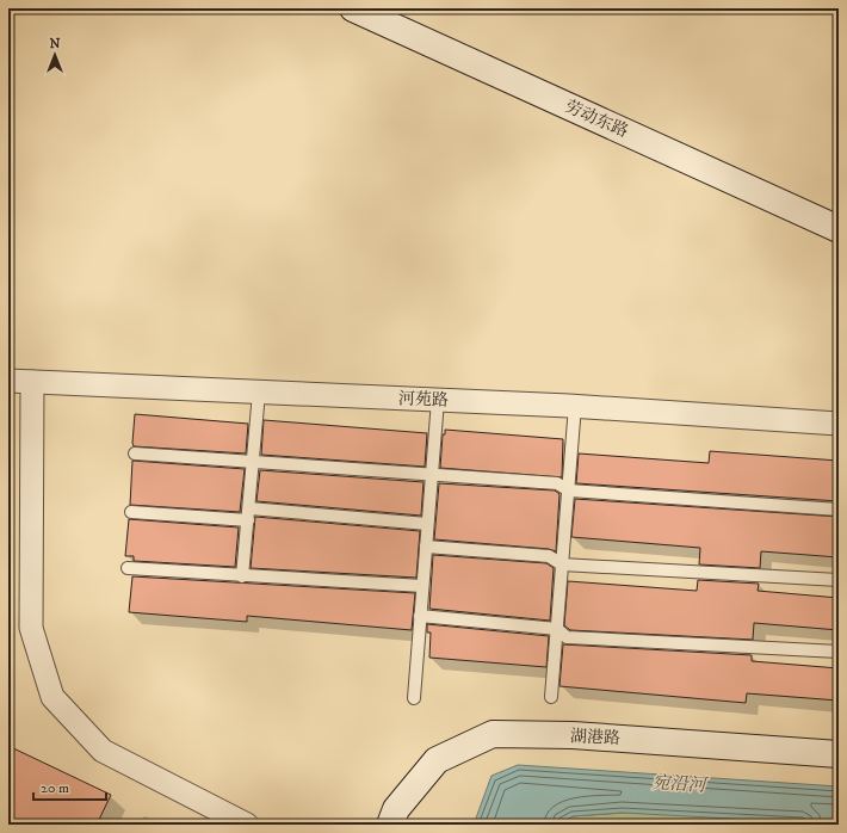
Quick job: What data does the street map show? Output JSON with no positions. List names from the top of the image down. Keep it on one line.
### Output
{"streets":{"street":["劳动东路","河苑路","湖港路"]},"water":["宛沿河"],"scale_bar":"20 m","north":"top"}
